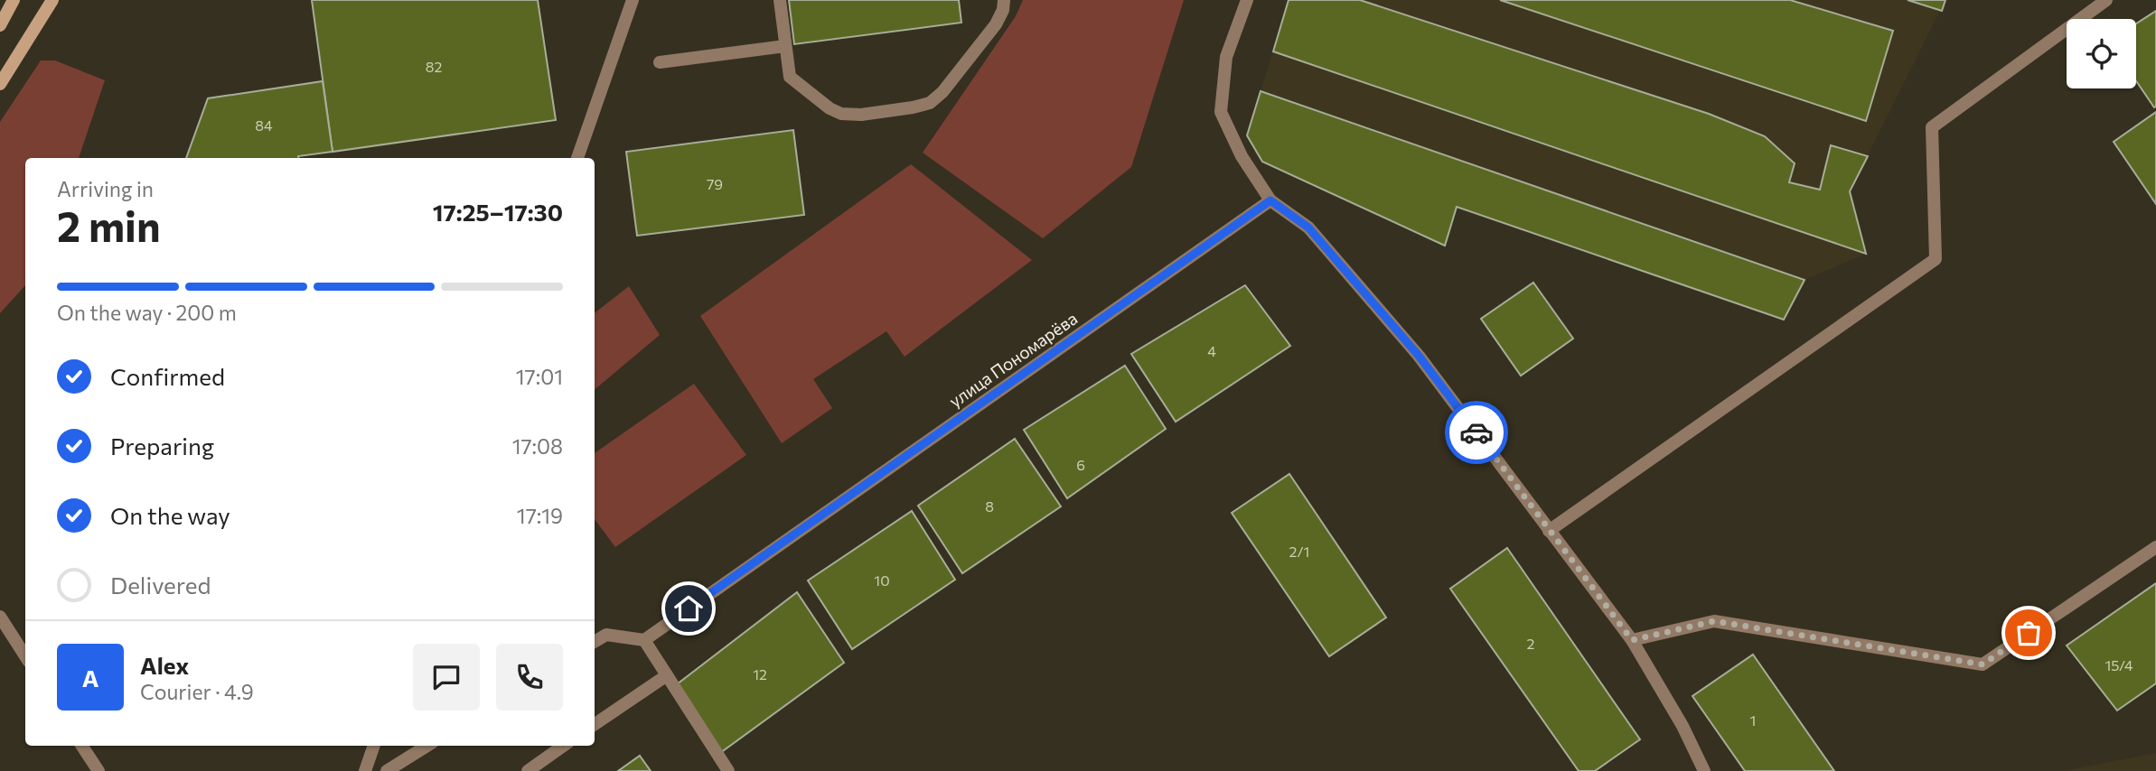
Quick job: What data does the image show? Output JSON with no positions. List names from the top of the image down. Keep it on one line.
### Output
{"streets":{"street":["улица Пономарёва"]},"house_numbers":["82","84","79","4","6","8","2/1","10","2","15/4","12","1"],"page":{"heading":["2 min","Arriving in","17:25–17:30"],"panel":["Alex","Courier · 4.9"],"bar":"On the way · 200 m","list":[["Confirmed","17:01"],["Preparing","17:08"],["On the way","17:19"],"Delivered"],"round":"A"}}
